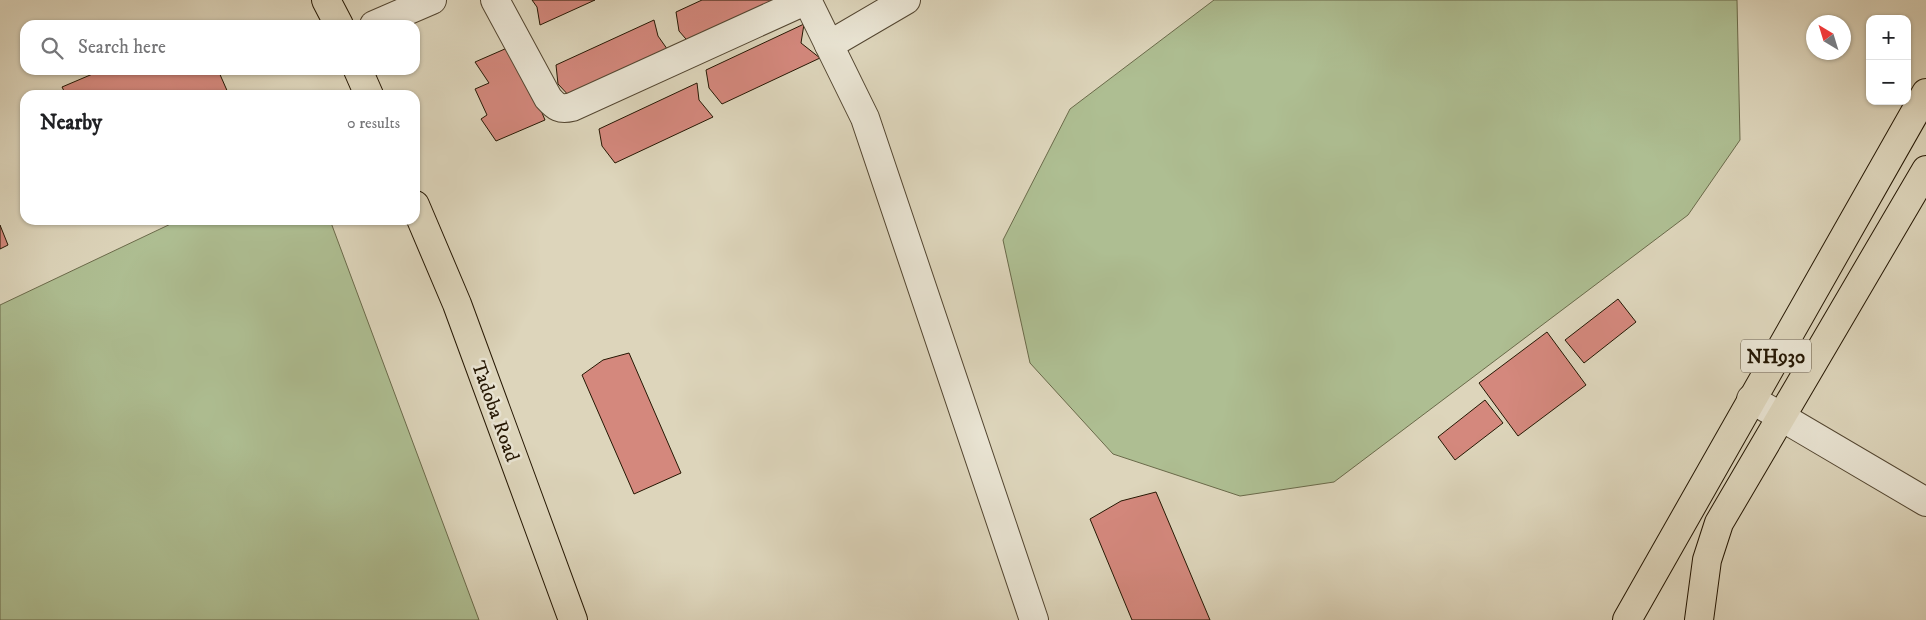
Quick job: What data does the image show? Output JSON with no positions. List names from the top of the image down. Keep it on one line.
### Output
{"streets":{"main road":["NH930","Tadoba Road"]},"north":"top left","page":{"map_buttons":["+","−"],"search":"Search here","heading":["Nearby","0 results"]}}
